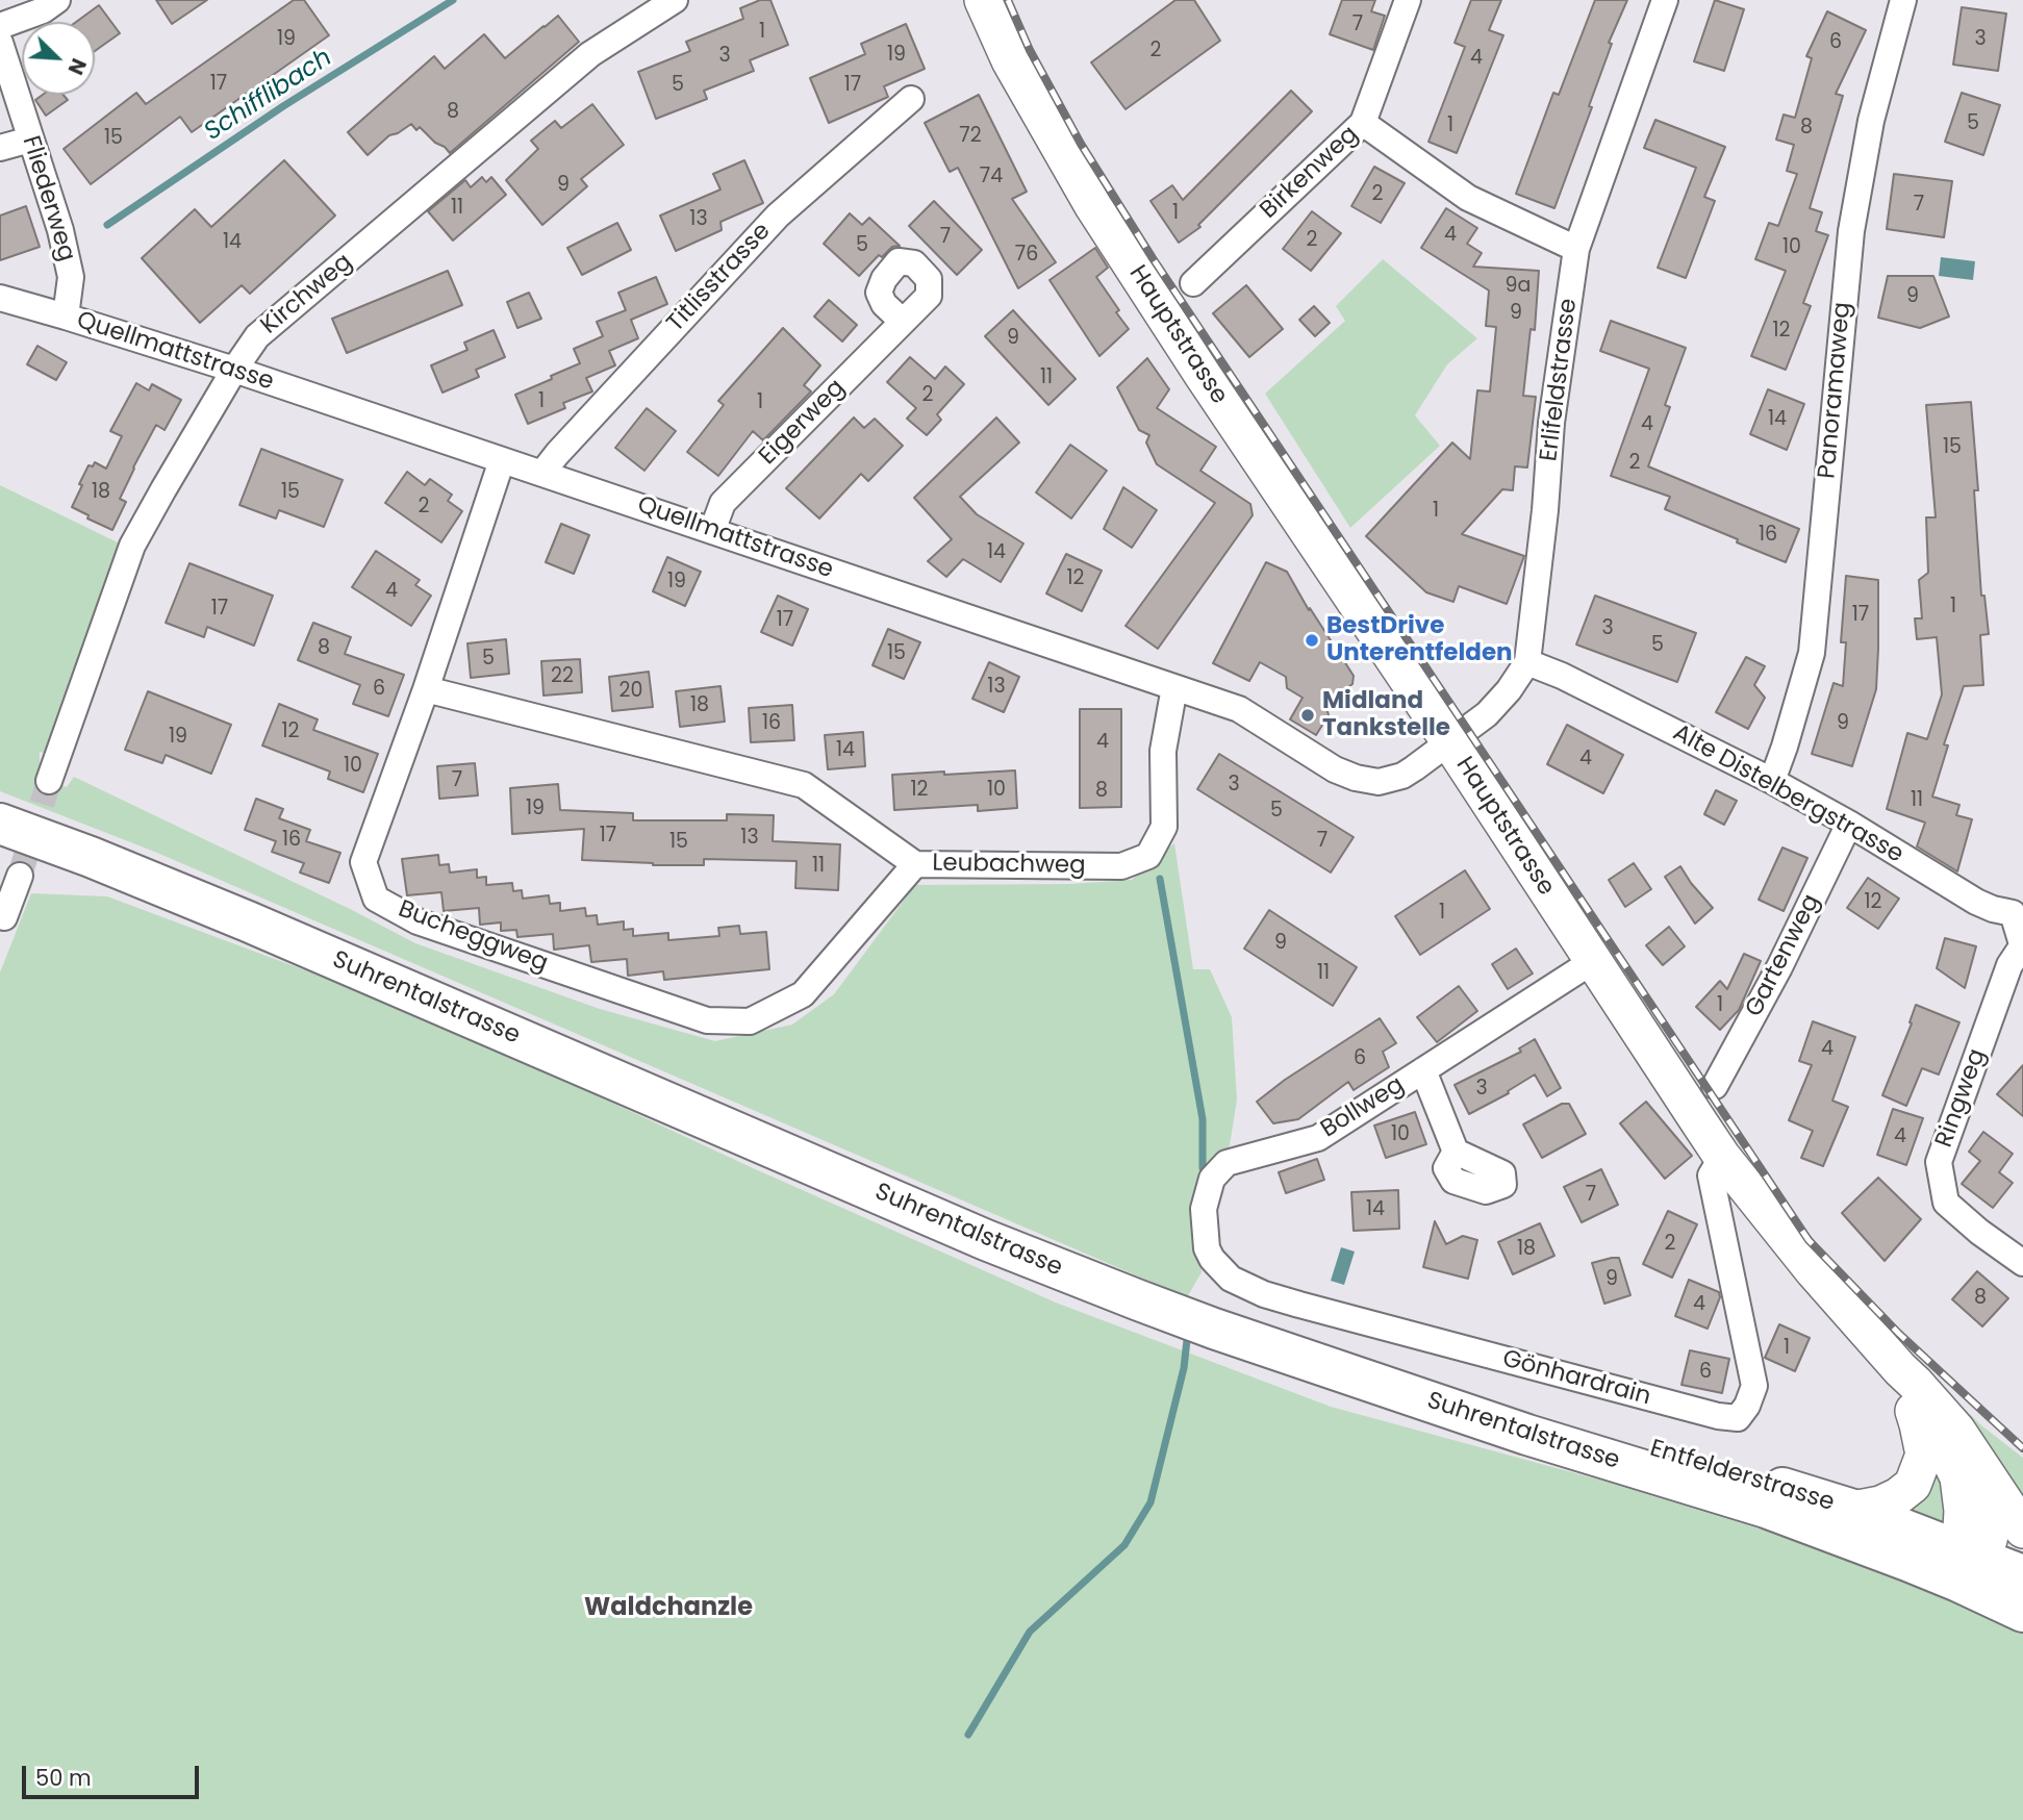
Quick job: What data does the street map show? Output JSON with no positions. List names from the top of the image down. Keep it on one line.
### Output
{"streets":{"main road":["Hauptstrasse","Suhrentalstrasse","Entfelderstrasse"],"street":["Birkenweg","Fliederweg","Titlisstrasse","Kirchweg","Quellmattstrasse","Erlifeldstrasse","Panoramaweg","Eigerweg","Alte Distelbergstrasse","Leubachweg","Bucheggweg","Gartenweg","Ringweg","Bollweg","Gönhardrain"]},"crossings":[["Fliederweg","Quellmattstrasse"],["Titlisstrasse","Quellmattstrasse"],["Kirchweg","Quellmattstrasse"],["Hauptstrasse","Quellmattstrasse"],["Hauptstrasse","Erlifeldstrasse"],["Hauptstrasse","Bollweg"],["Hauptstrasse","Gönhardrain"],["Quellmattstrasse","Erlifeldstrasse"],["Quellmattstrasse","Eigerweg"],["Quellmattstrasse","Leubachweg"],["Quellmattstrasse","Bucheggweg"],["Erlifeldstrasse","Alte Distelbergstrasse"],["Panoramaweg","Alte Distelbergstrasse"],["Alte Distelbergstrasse","Gartenweg"],["Alte Distelbergstrasse","Ringweg"],["Leubachweg","Bucheggweg"],["Suhrentalstrasse","Entfelderstrasse"],["Bollweg","Gönhardrain"]],"districts":["Waldchanzle"],"water":["Schifflibach"],"places":["BestDrive Unterentfelden","Midland Tankstelle"],"house_numbers":["7","1","19","3","6","2","19","3","4","17","5","17","8","5","1","8","72","15","74","9","2","7","11","1","13","4","7","2","14","5","10","76","9a","9","9","12","9","11","2","1","1","14","4","15","2","18","15","2","1","16","14","12","19","4","1","17","17","17","3","5","8","15","5","22","13","6","20","18","16","9","12","19","4","14","4","10","7","3","12","10","8","11","19","5","17","13","16","7","15","11","12","1","9","11","1","4","6","3","10","4","7","14","2","18","9","8","4","1","6"],"scale_bar":"50 m","north":"bottom right"}
